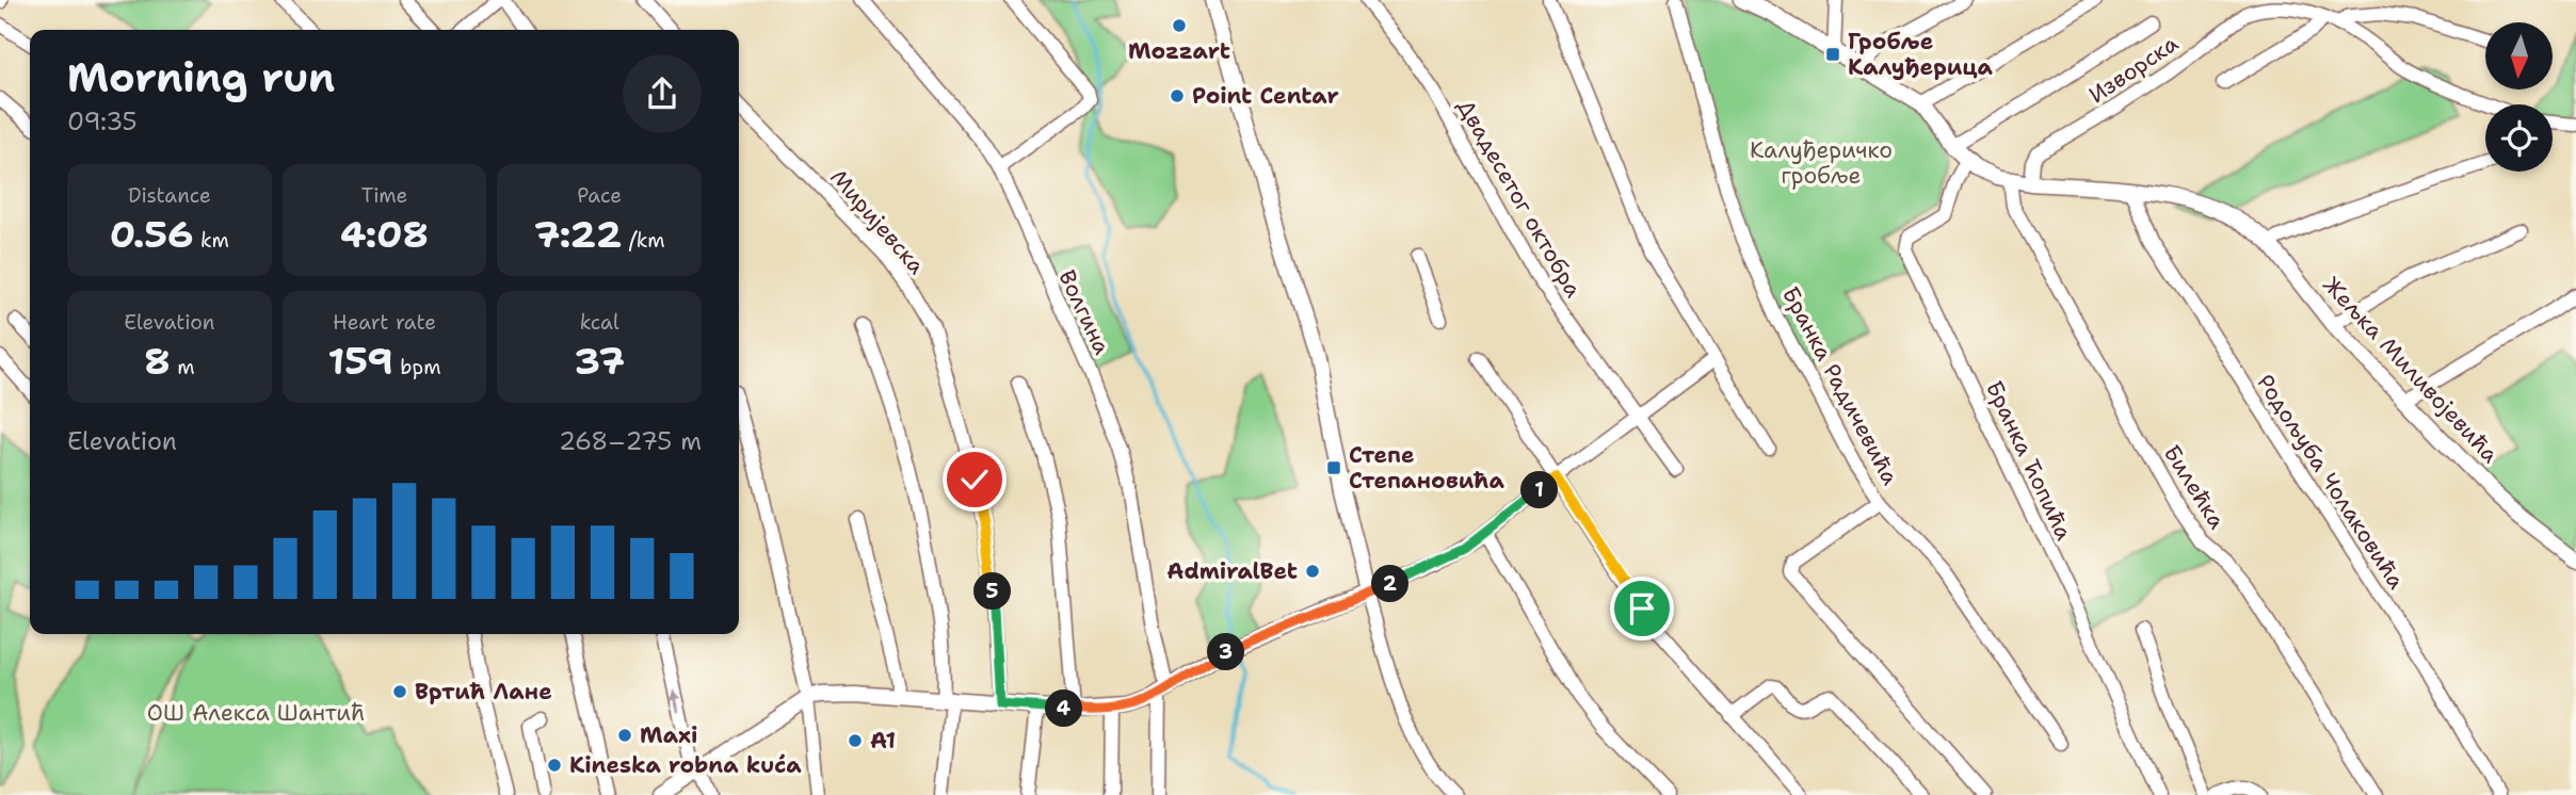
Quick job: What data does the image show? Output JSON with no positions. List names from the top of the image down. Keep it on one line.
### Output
{"streets":{"street":["Изворска","Двадесетог октобра","Миријевска","Волгина","Жељка Миливојевића","Бранка Радичевића","Бранка Ћопића","Родољуба Чолаковића","Билећка"]},"crossings":[["Изворска","Жељка Миливојевића"],["Жељка Миливојевића","Бранка Ћопића"],["Жељка Миливојевића","Родољуба Чолаковића"],["Жељка Миливојевића","Билећка"]],"parks":["Калуђеричко гробље","ОШ Алекса Шантић"],"places":{"other":["Mozzart","Point Centar","AdmiralBet","Вртић Лане","Maxi","A1","Kineska robna kuća"],"transit":["Гробље Калуђерица","Степе Степановића"]},"north":"bottom","page":{"heading":["Morning run","09:35"],"stats":[["Distance","0.56 km"],["Time","4:08"],["Pace","7:22 /km"],["Elevation","8 m"],["Heart rate","159 bpm"],["kcal","37"]],"chart":["Elevation","268–275 m"],"pins":["1","2","5","3","4"]}}
